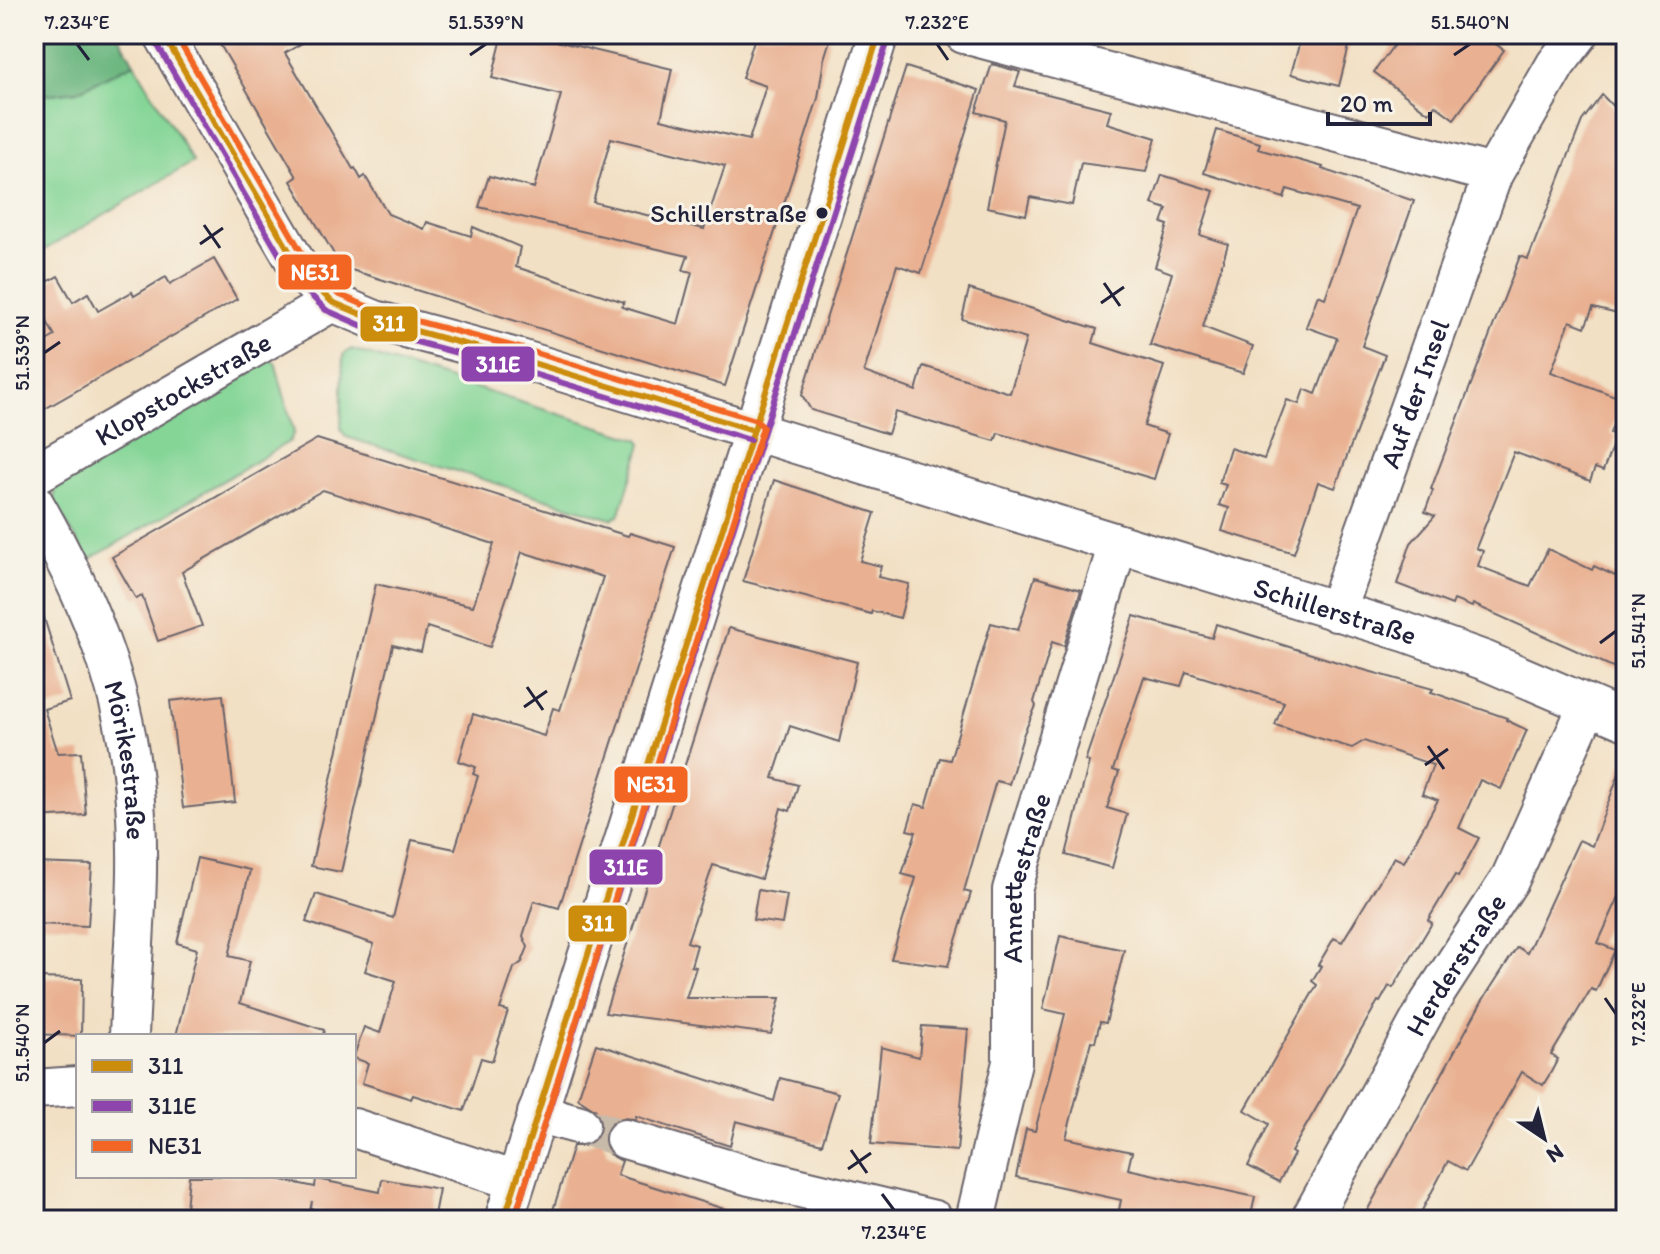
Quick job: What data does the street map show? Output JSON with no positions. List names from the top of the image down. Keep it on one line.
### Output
{"streets":{"street":["Klopstockstraße","Auf der Insel","Schillerstraße","Mörikestraße","Annettestraße","Herderstraße"]},"crossings":[["Klopstockstraße","Schillerstraße"],["Auf der Insel","Schillerstraße"],["Schillerstraße","Annettestraße"],["Schillerstraße","Herderstraße"]],"places":["Schillerstraße"],"lines":["transit line 311","transit line NE31","transit line 311E"],"legend":["311","311E","NE31"],"scale_bar":"20 m","north":"bottom right","coordinates":["7.234°E","51.539°N","7.232°E","51.540°N","51.541°N"]}
